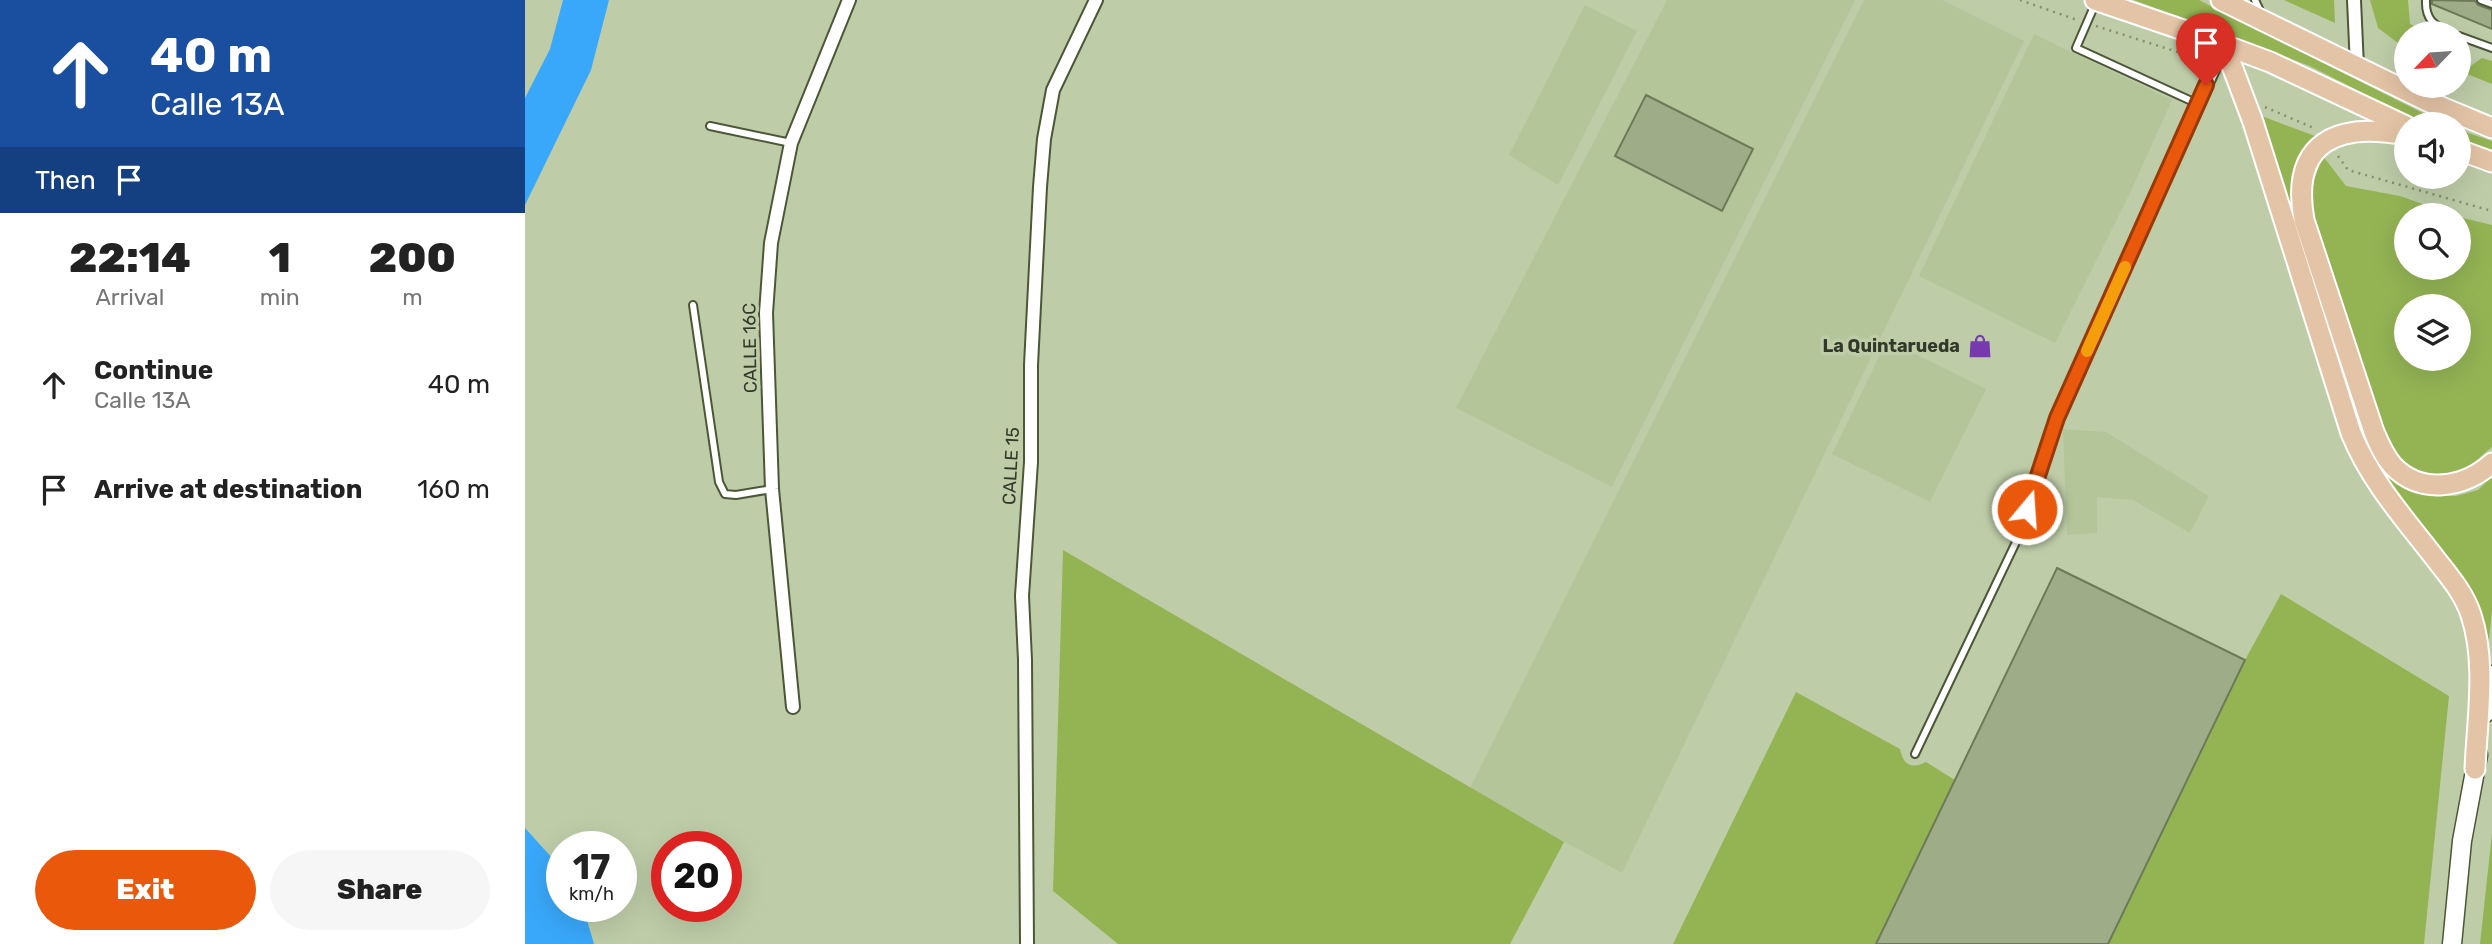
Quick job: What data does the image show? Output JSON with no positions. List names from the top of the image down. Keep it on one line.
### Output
{"streets":{"street":["CALLE 16C","CALLE 15"]},"places":{"shop":["La Quintarueda"]},"north":"bottom left","page":{"turn":["40 m","Calle 13A"],"then":"Then","eta":["22:14","Arrival","1","min","200","m"],"list":[{"name":"Continue","note":"Calle 13A","value":"40 m"},{"name":"Arrive at destination","value":"160 m"}],"speed":"17 km/h","limit":"20","buttons":["Exit","Share"]}}
